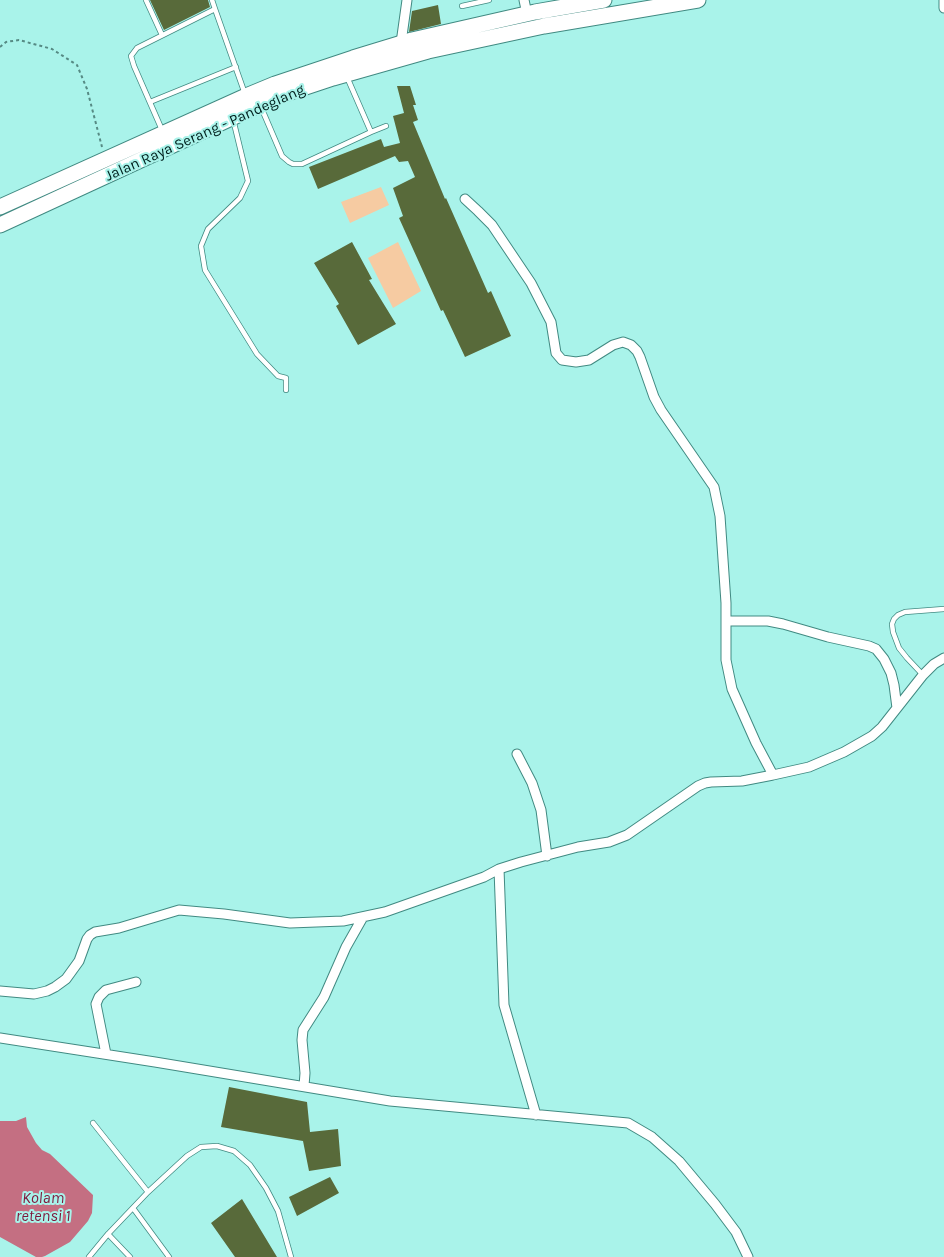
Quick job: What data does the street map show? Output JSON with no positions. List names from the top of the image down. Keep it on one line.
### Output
{"streets":{"highway":["Jalan Raya Serang - Pandeglang"]},"water":["Kolam retensi 1"]}
